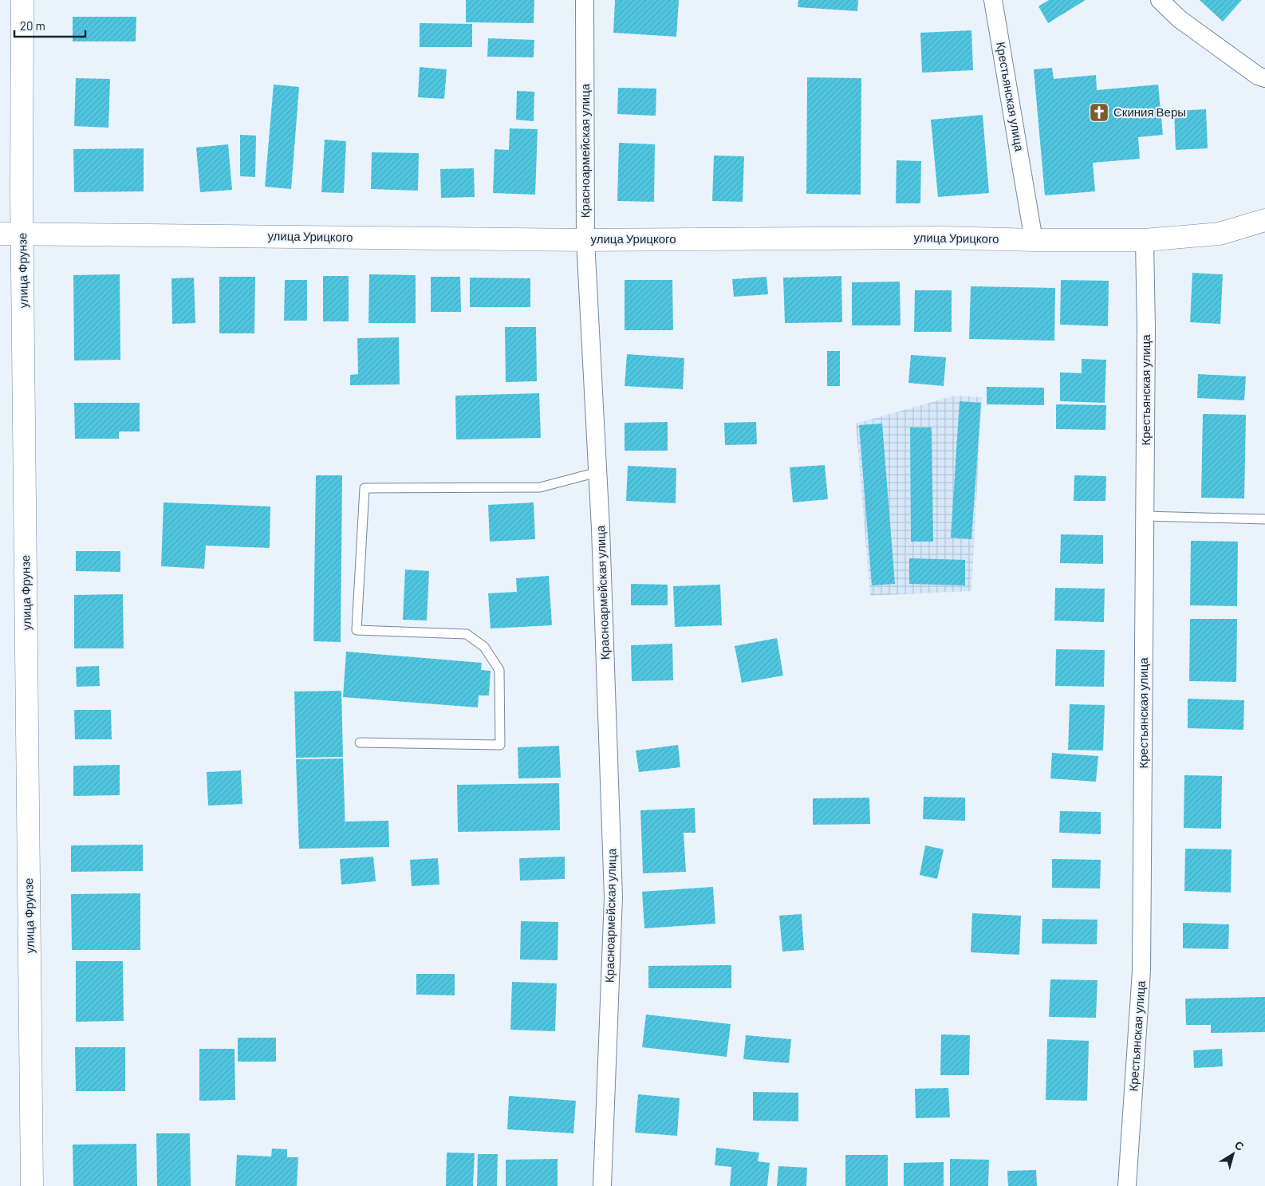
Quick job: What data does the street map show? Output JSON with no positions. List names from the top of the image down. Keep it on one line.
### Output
{"streets":{"main road":["улица Урицкого","улица Фрунзе"],"street":["Крестьянская улица","Красноармейская улица"]},"crossings":[["Крестьянская улица","улица Урицкого"],["Красноармейская улица","улица Урицкого"],["улица Урицкого","улица Фрунзе"]],"places":{"church":["Скиния Веры"]},"scale_bar":"20 m","north":"top right"}
